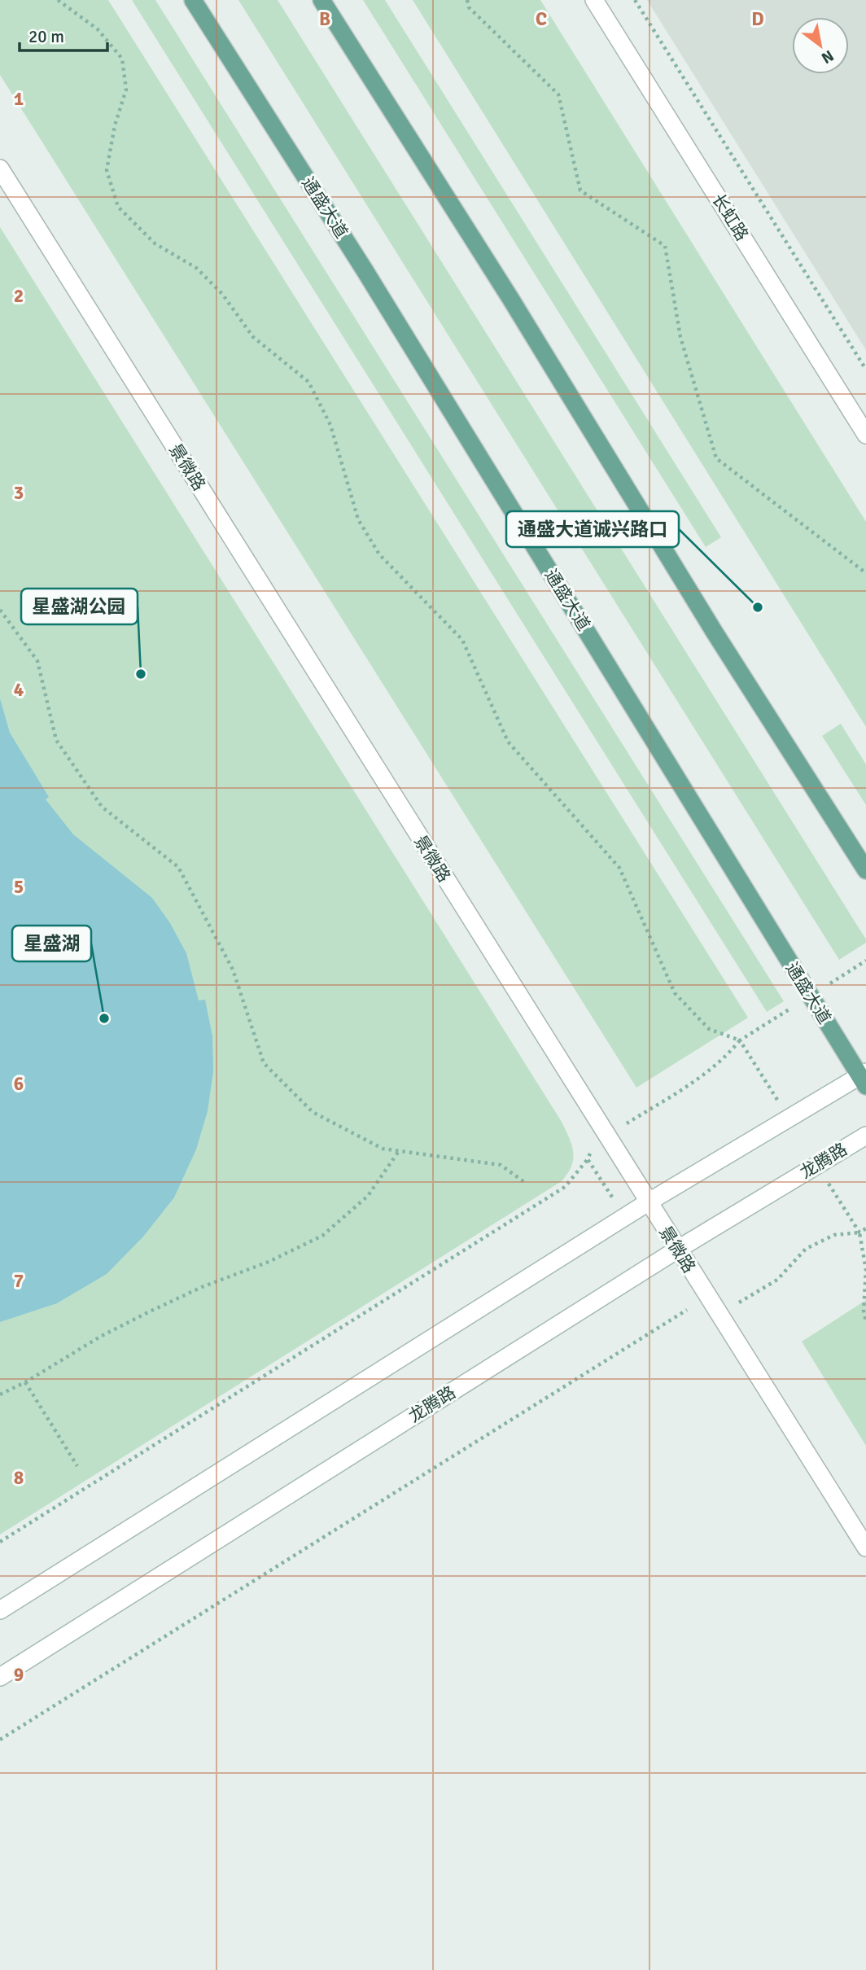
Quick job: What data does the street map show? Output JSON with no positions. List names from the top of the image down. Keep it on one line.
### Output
{"streets":{"main road":["通盛大道"],"street":["长虹路","景微路","龙腾路"]},"crossings":[["景微路","龙腾路"]],"places":["通盛大道诚兴路口","星盛湖公园","星盛湖"],"scale_bar":"20 m","north":"bottom right","grid":{"columns":["B","C","D"],"rows":["1","2","3","4","5","6","7","8","9"]}}
